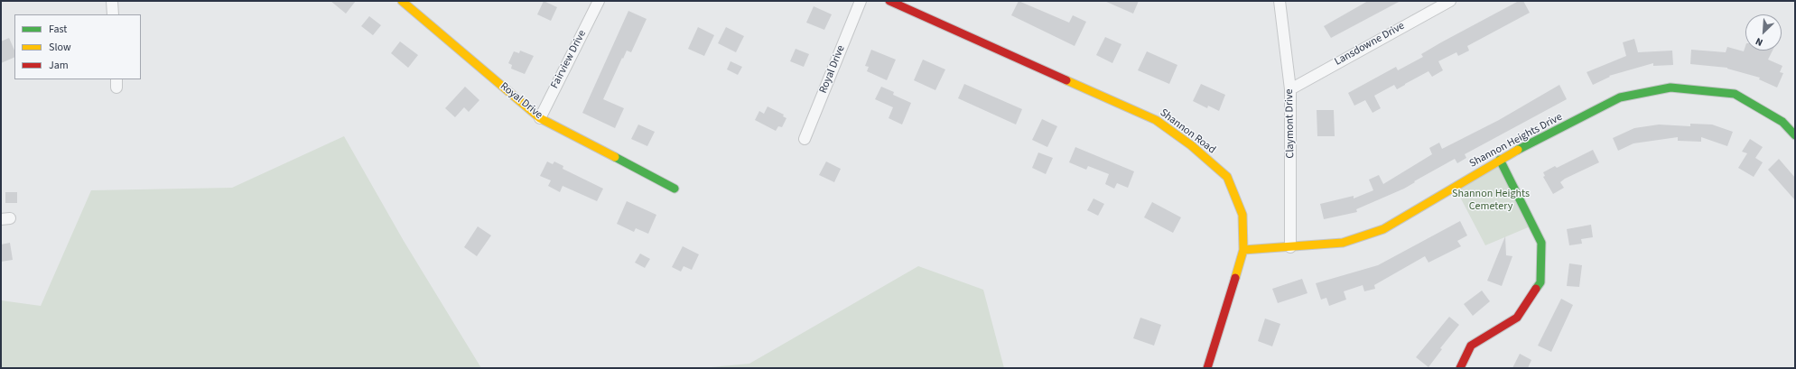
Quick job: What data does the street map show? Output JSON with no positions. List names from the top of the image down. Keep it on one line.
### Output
{"streets":{"street":["Lansdowne Drive","Fairview Drive","Royal Drive","Claymont Drive","Shannon Road","Shannon Heights Drive"]},"crossings":[["Lansdowne Drive","Claymont Drive"],["Fairview Drive","Royal Drive"],["Claymont Drive","Shannon Heights Drive"],["Shannon Road","Shannon Heights Drive"]],"parks":["Shannon Heights Cemetery"],"legend":["Fast","Slow","Jam"],"north":"bottom left"}
